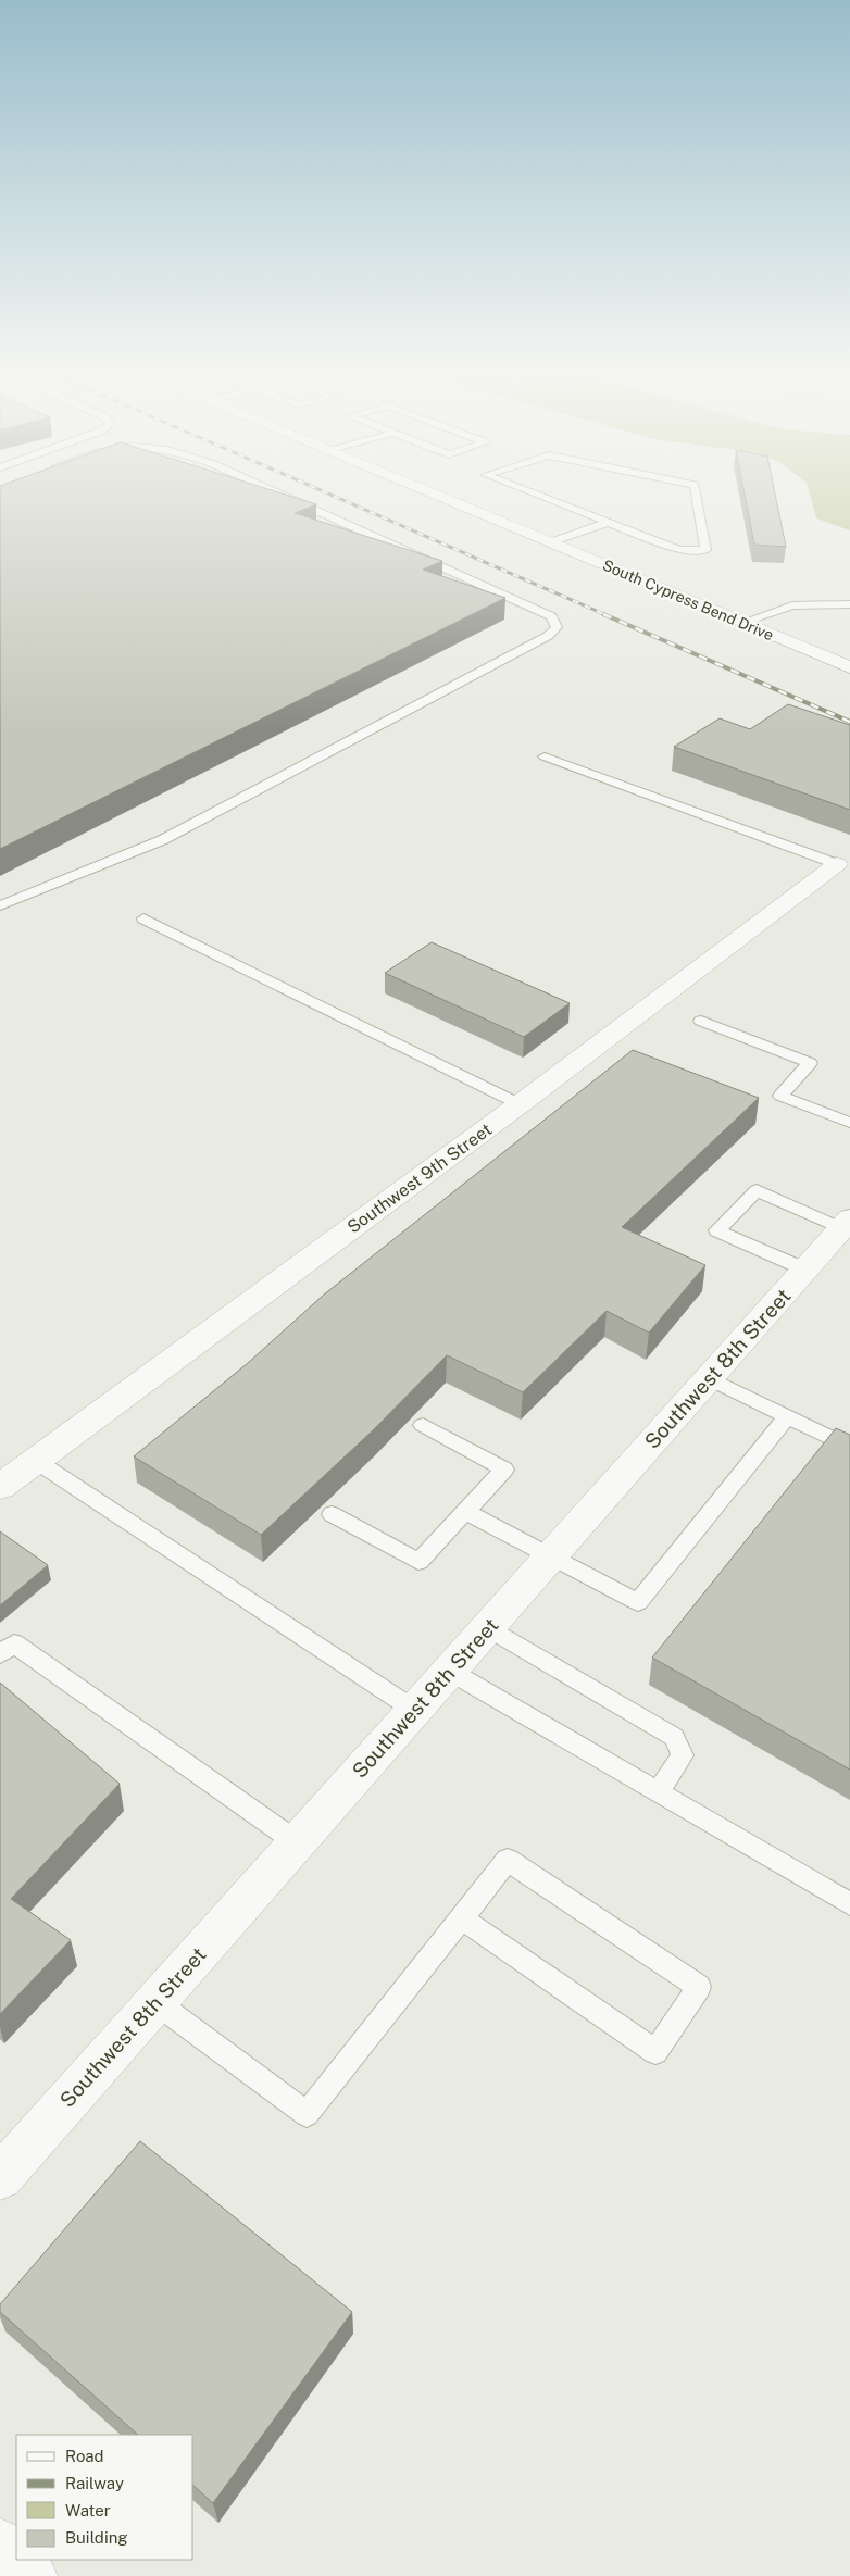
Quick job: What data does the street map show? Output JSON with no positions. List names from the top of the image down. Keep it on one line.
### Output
{"streets":{"street":["South Cypress Bend Drive","Southwest 9th Street","Southwest 8th Street"]},"legend":["Road","Railway","Water","Building"]}
